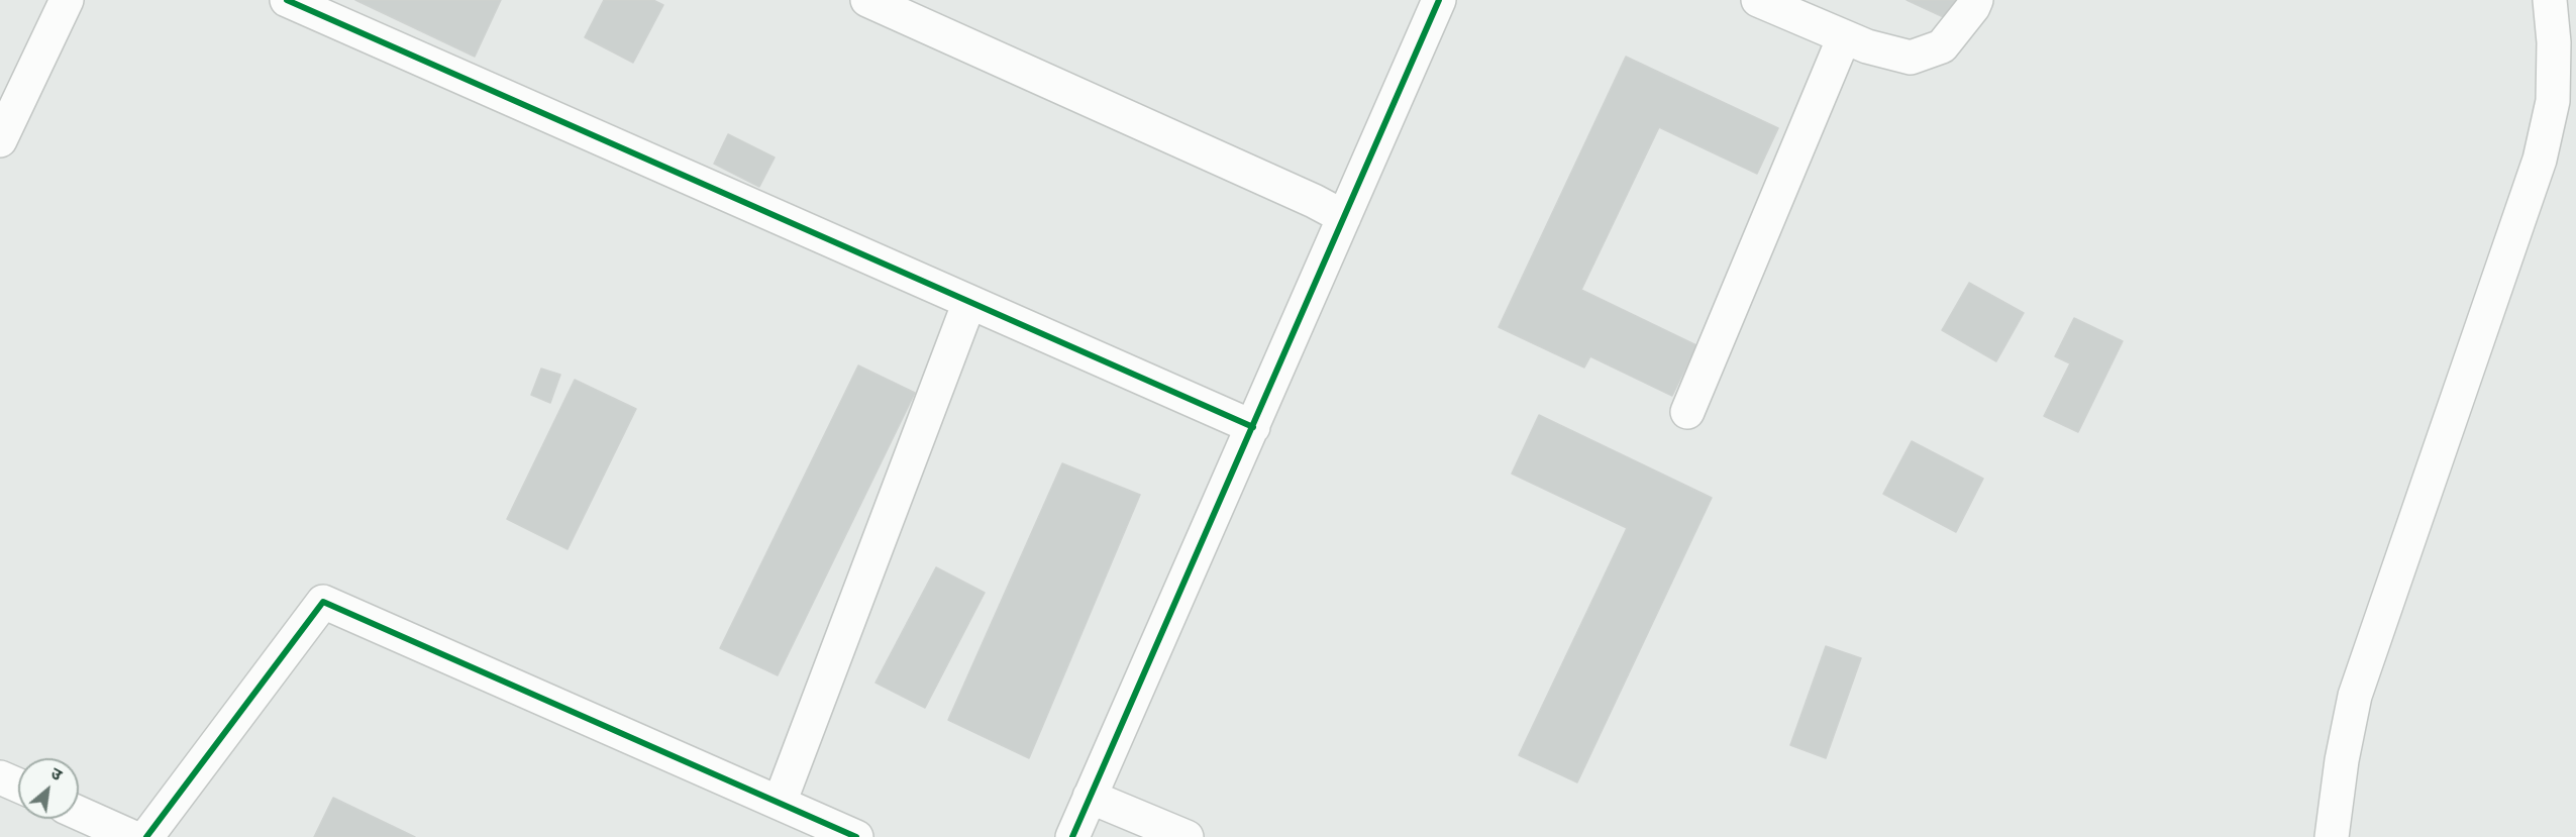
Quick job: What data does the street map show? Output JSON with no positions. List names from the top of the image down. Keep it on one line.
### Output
{"north":"top right"}
